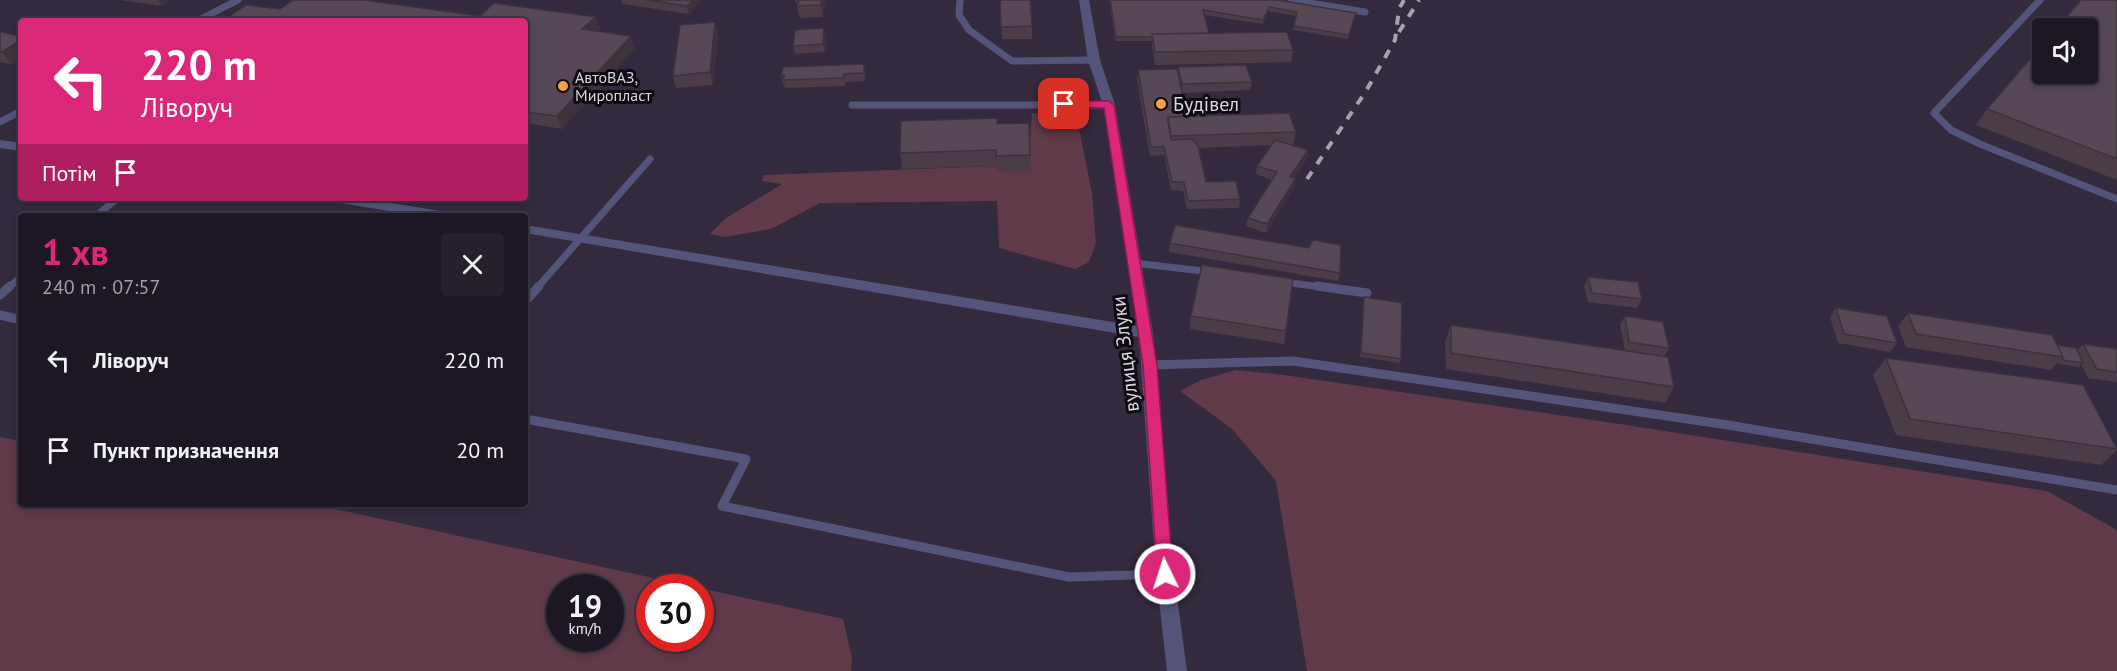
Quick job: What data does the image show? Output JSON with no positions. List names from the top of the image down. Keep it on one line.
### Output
{"streets":{"street":["вулиця Злуки"]},"places":["АвтоВАЗ, Миропласт","Будівел"],"page":{"turn":["220 m","Ліворуч"],"then":"Потім","heading":["1 хв","240 m · 07:57"],"list":[{"name":"Ліворуч","value":"220 m"},{"name":"Пункт призначення","value":"20 m"}],"speed":"19 km/h","limit":"30"}}
